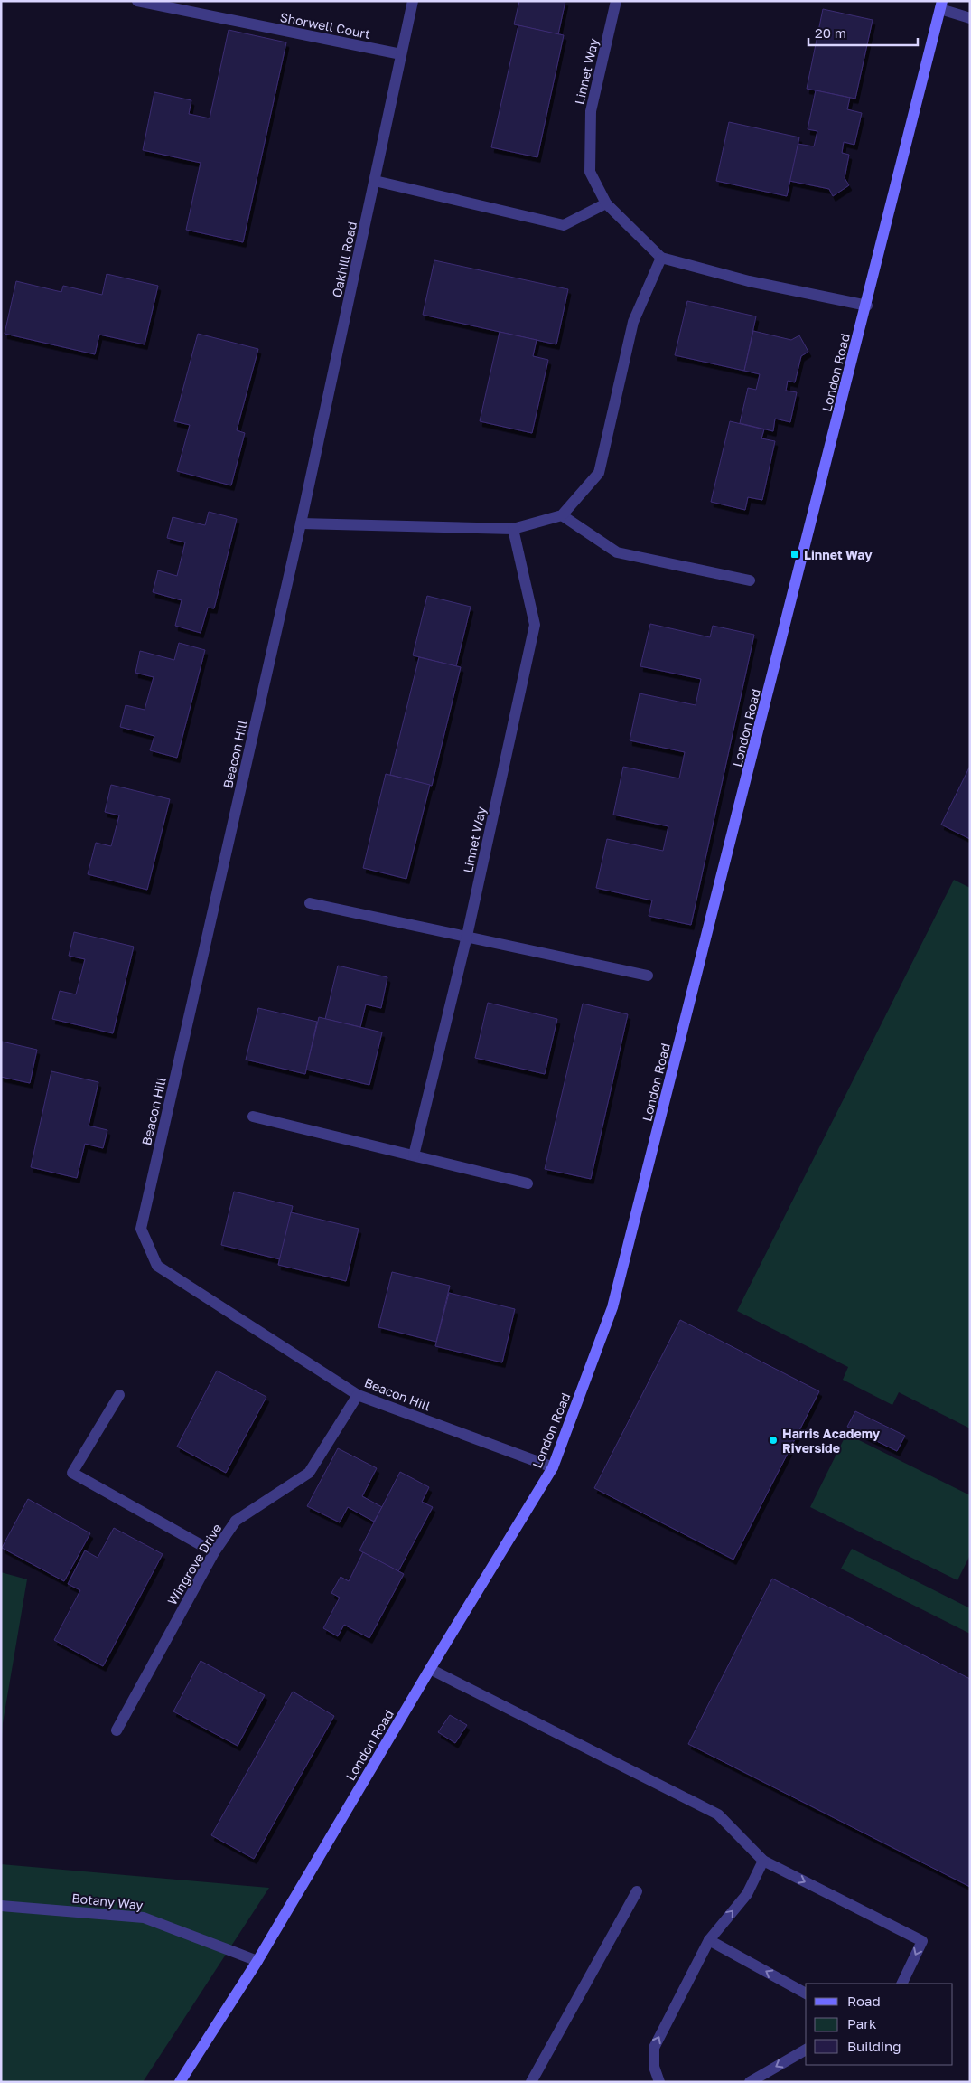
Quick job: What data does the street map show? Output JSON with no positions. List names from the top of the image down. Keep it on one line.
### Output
{"streets":{"street":["Shorwell Court","Linnet Way","Oakhill Road","London Road","Beacon Hill","Wingrove Drive","Botany Way"]},"crossings":[["Shorwell Court","Oakhill Road"],["Linnet Way","London Road"],["Oakhill Road","Beacon Hill"],["London Road","Beacon Hill"],["London Road","Botany Way"],["Beacon Hill","Wingrove Drive"]],"places":{"transit":["Linnet Way"],"other":["Harris Academy Riverside"]},"legend":["Road","Park","Building"],"scale_bar":"20 m"}
